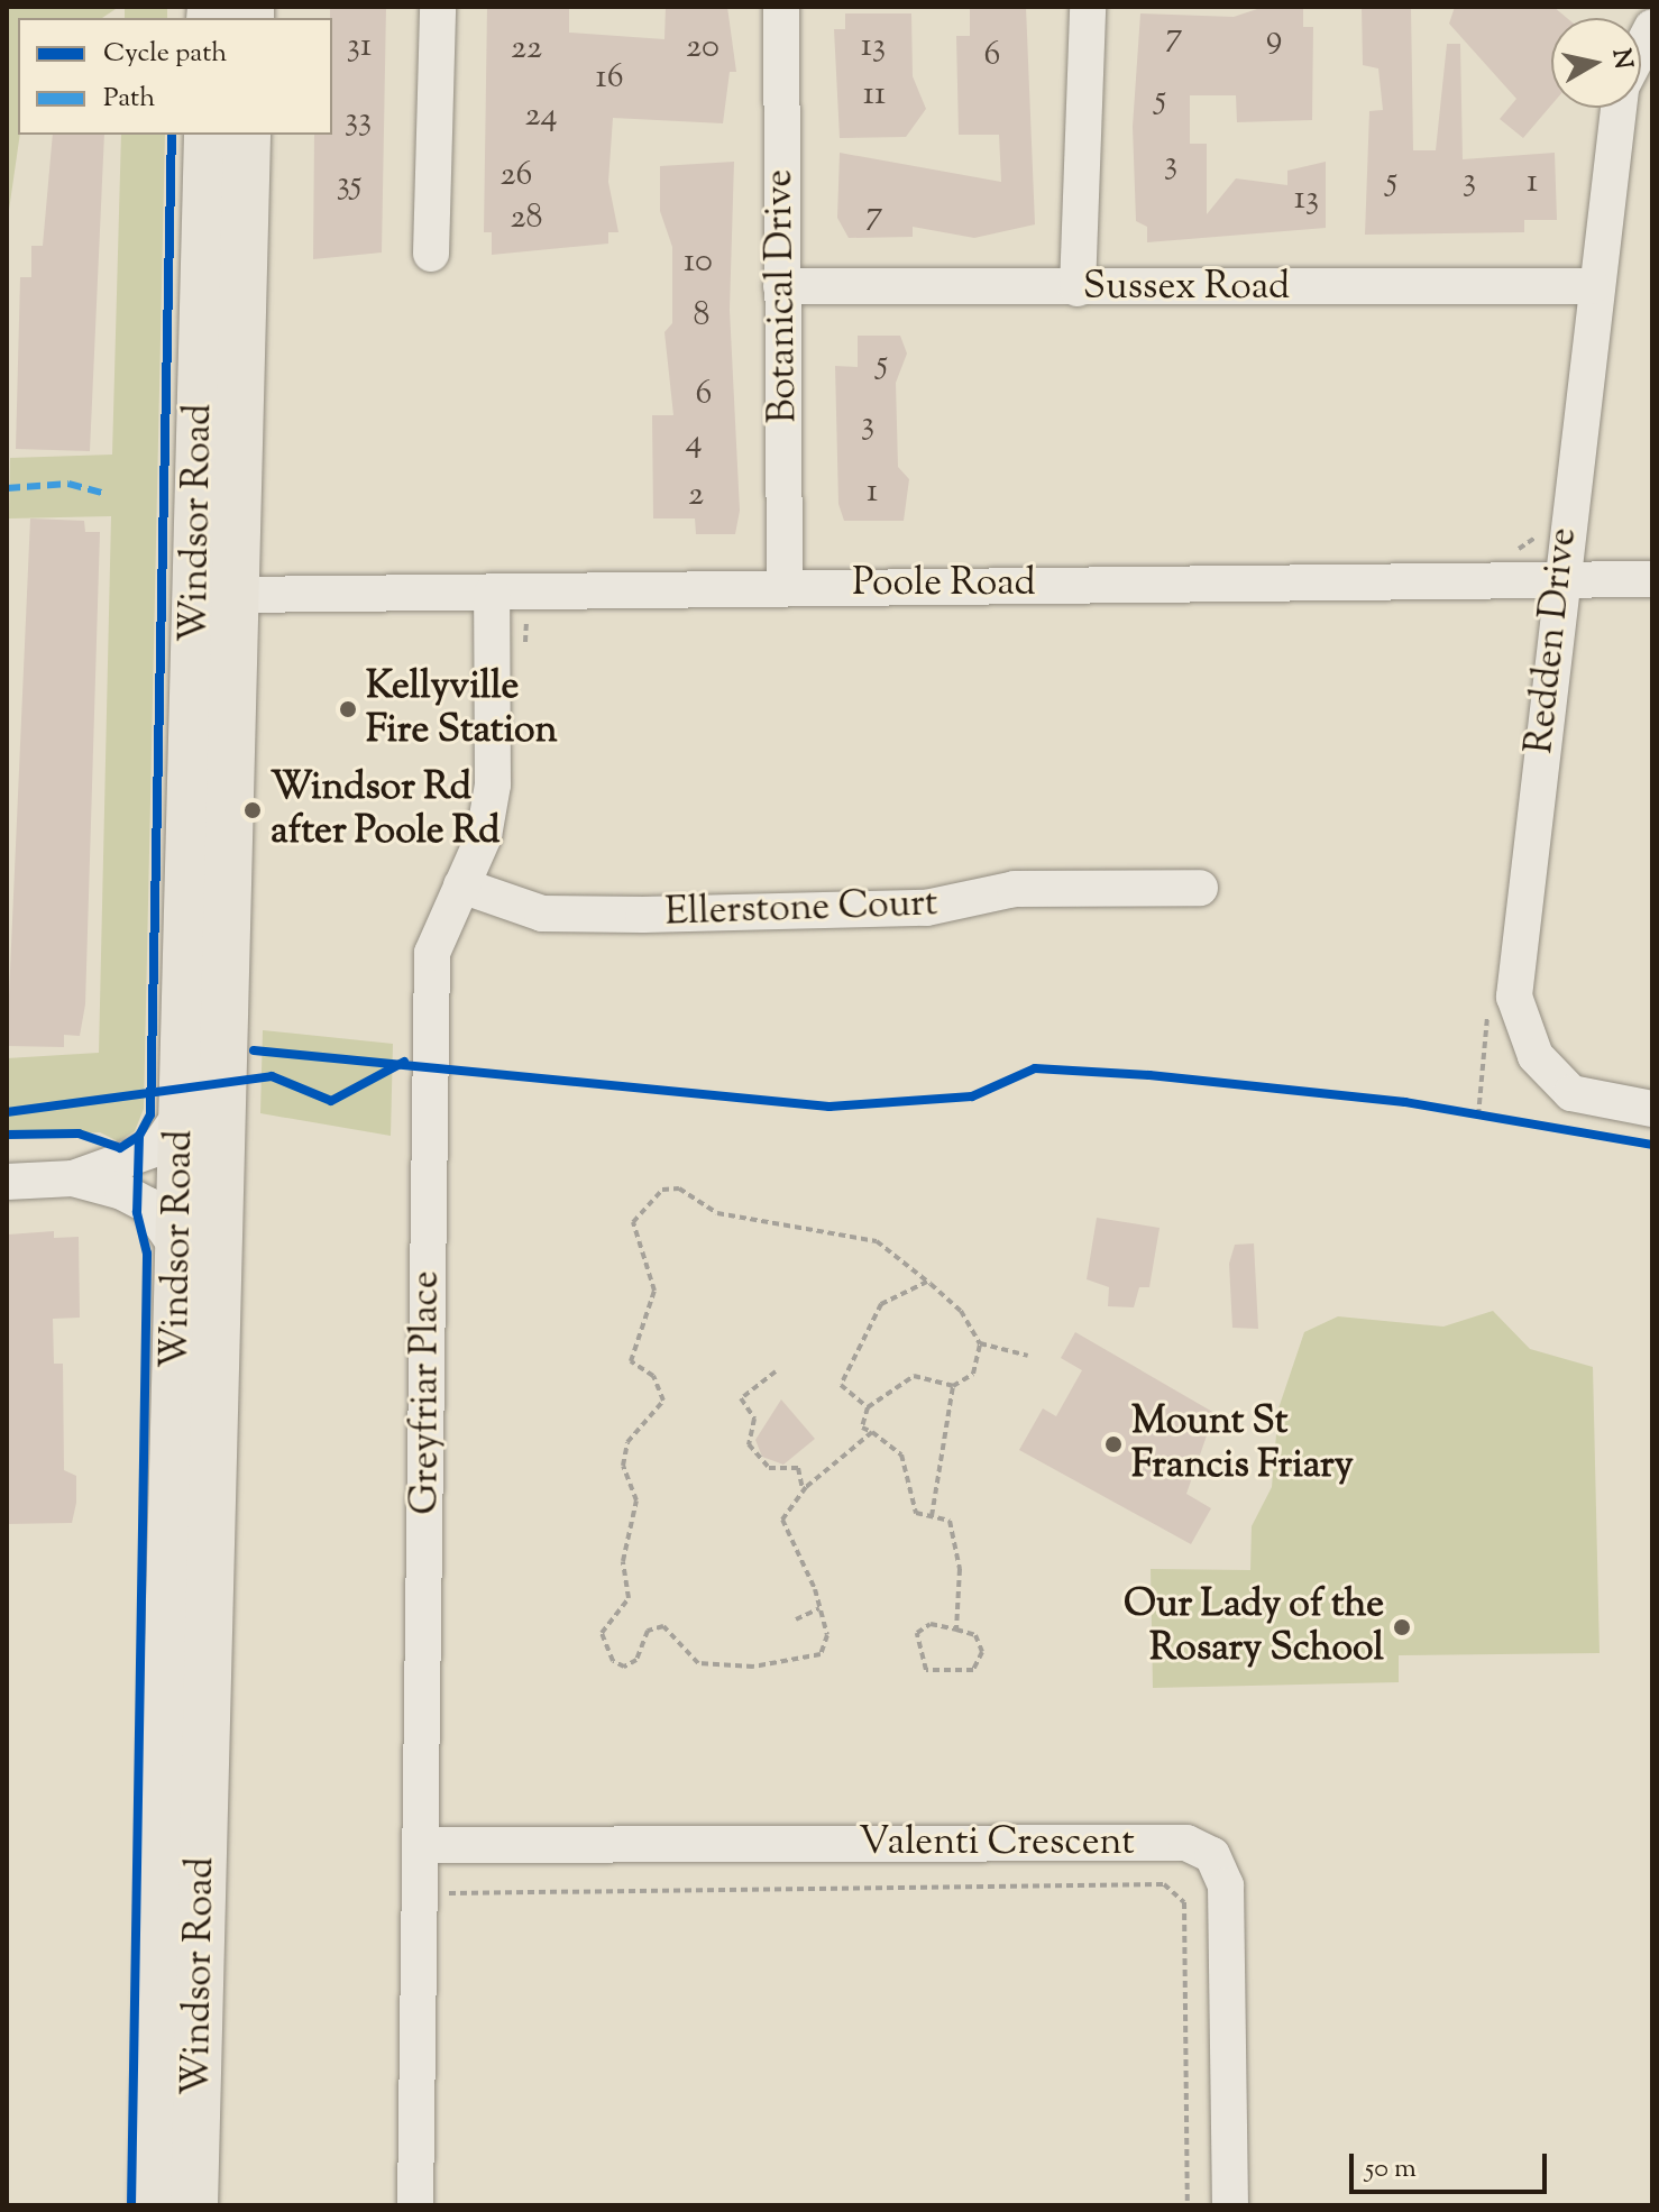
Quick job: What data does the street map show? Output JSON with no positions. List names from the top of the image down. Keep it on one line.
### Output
{"streets":{"main road":["Windsor Road"],"street":["Sussex Road","Botanical Drive","Poole Road","Redden Drive","Ellerstone Court","Greyfriar Place","Valenti Crescent"]},"crossings":[["Sussex Road","Botanical Drive"],["Sussex Road","Redden Drive"],["Botanical Drive","Poole Road"],["Windsor Road","Poole Road"],["Poole Road","Redden Drive"],["Poole Road","Greyfriar Place"],["Ellerstone Court","Greyfriar Place"],["Greyfriar Place","Valenti Crescent"]],"places":["Kellyville Fire Station","Windsor Rd after Poole Rd","Mount St Francis Friary","Our Lady of the Rosary School"],"house_numbers":["7","9","31","13","20","22","6","16","11","5","24","33","3","26","5","3","1","35","13","7","28","10","8","5","6","3","4","1","2"],"legend":["Cycle path","Path"],"scale_bar":"50 m","north":"right"}
